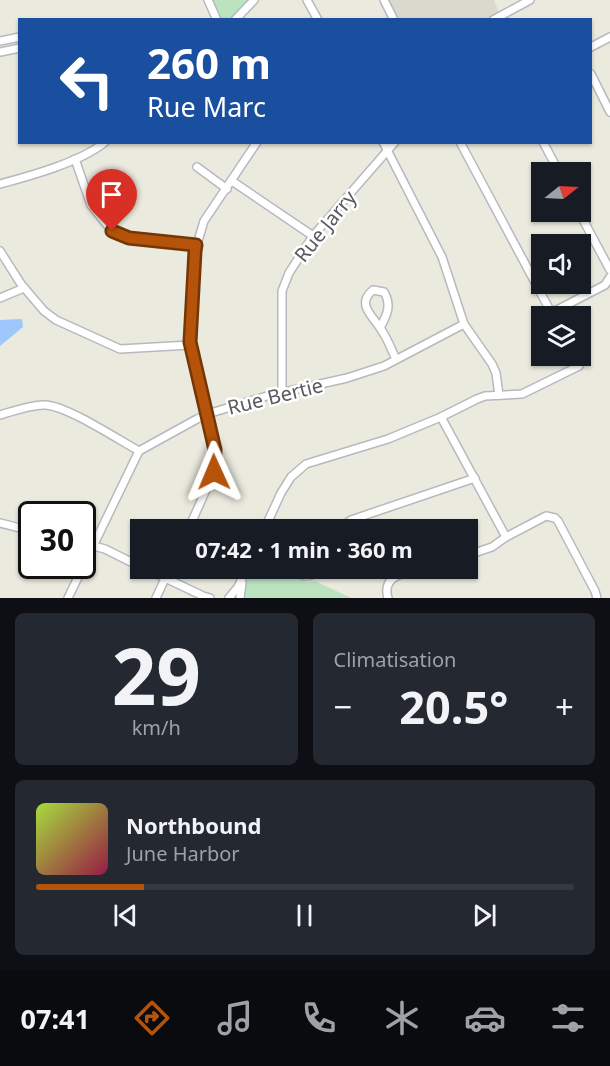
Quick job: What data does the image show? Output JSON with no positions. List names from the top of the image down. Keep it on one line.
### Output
{"streets":{"street":["Rue Jarry","Rue Bertie"]},"crossings":[["Rue Jarry","Rue Bertie"]],"north":"right","page":{"turn":["260 m","Rue Marc"],"limit":"30","trip":"07:42 · 1 min · 360 m","tile":[["29","km/h"],"Climatisation"],"heat":["−","20.5°","+"],"song":["Northbound","June Harbor"],"tabs":"07:41"}}
